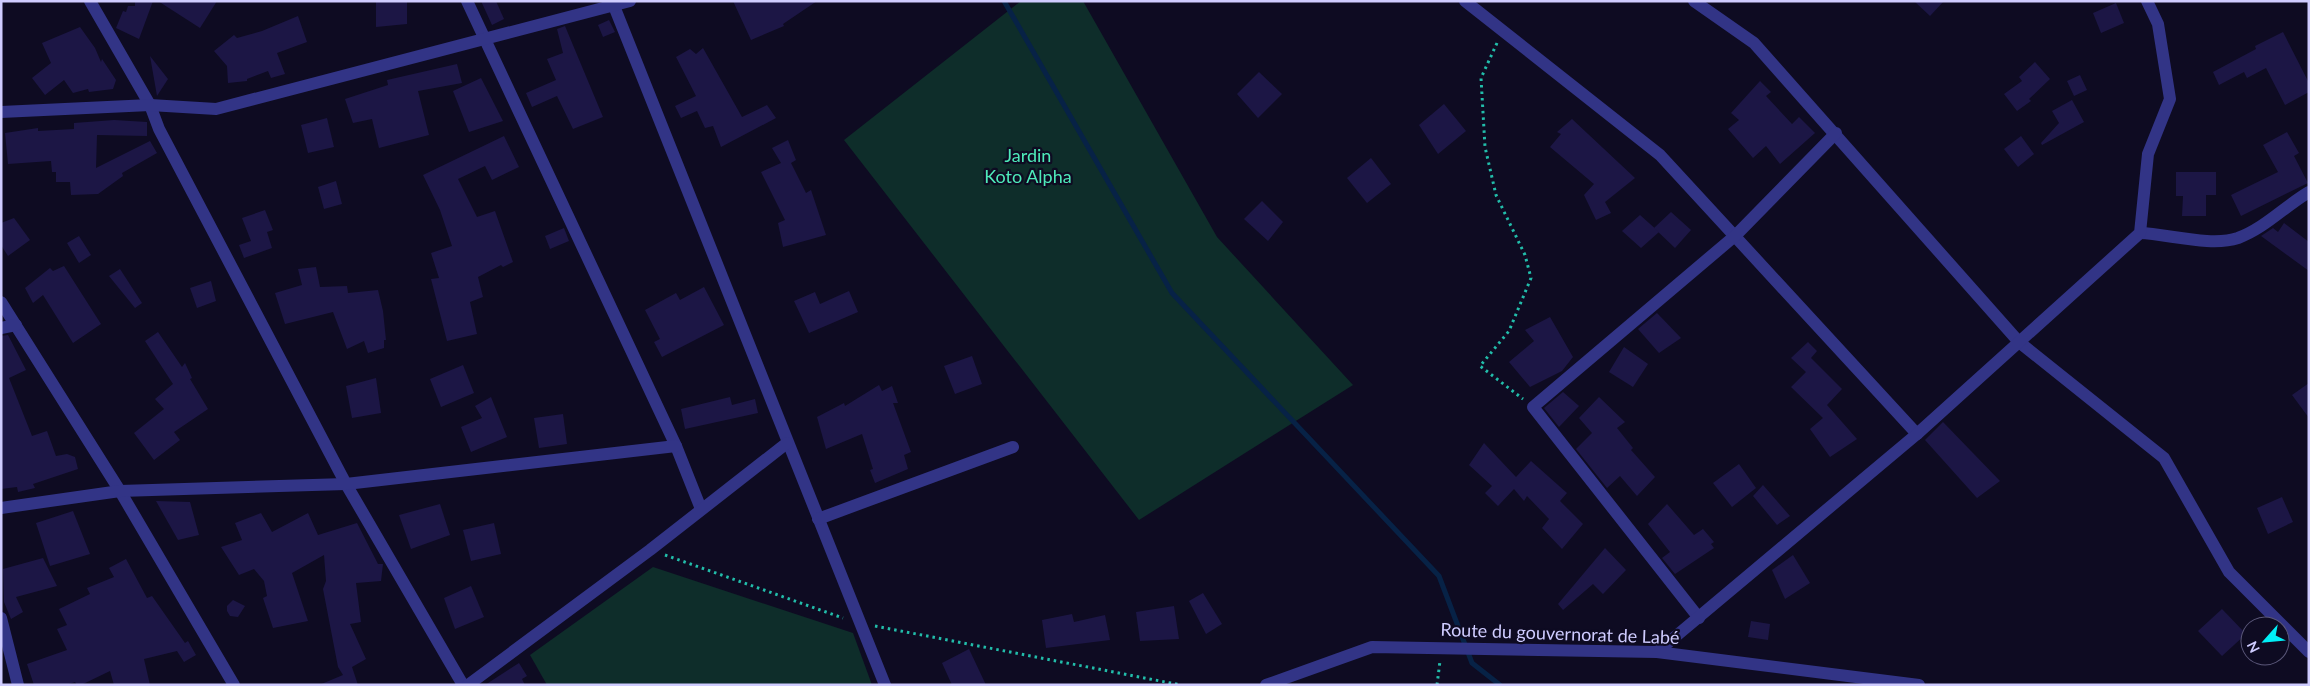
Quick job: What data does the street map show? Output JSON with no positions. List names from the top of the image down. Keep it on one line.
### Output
{"streets":{"street":["Route du gouvernorat de Labé"]},"parks":["Jardin Koto Alpha"],"north":"bottom left"}
